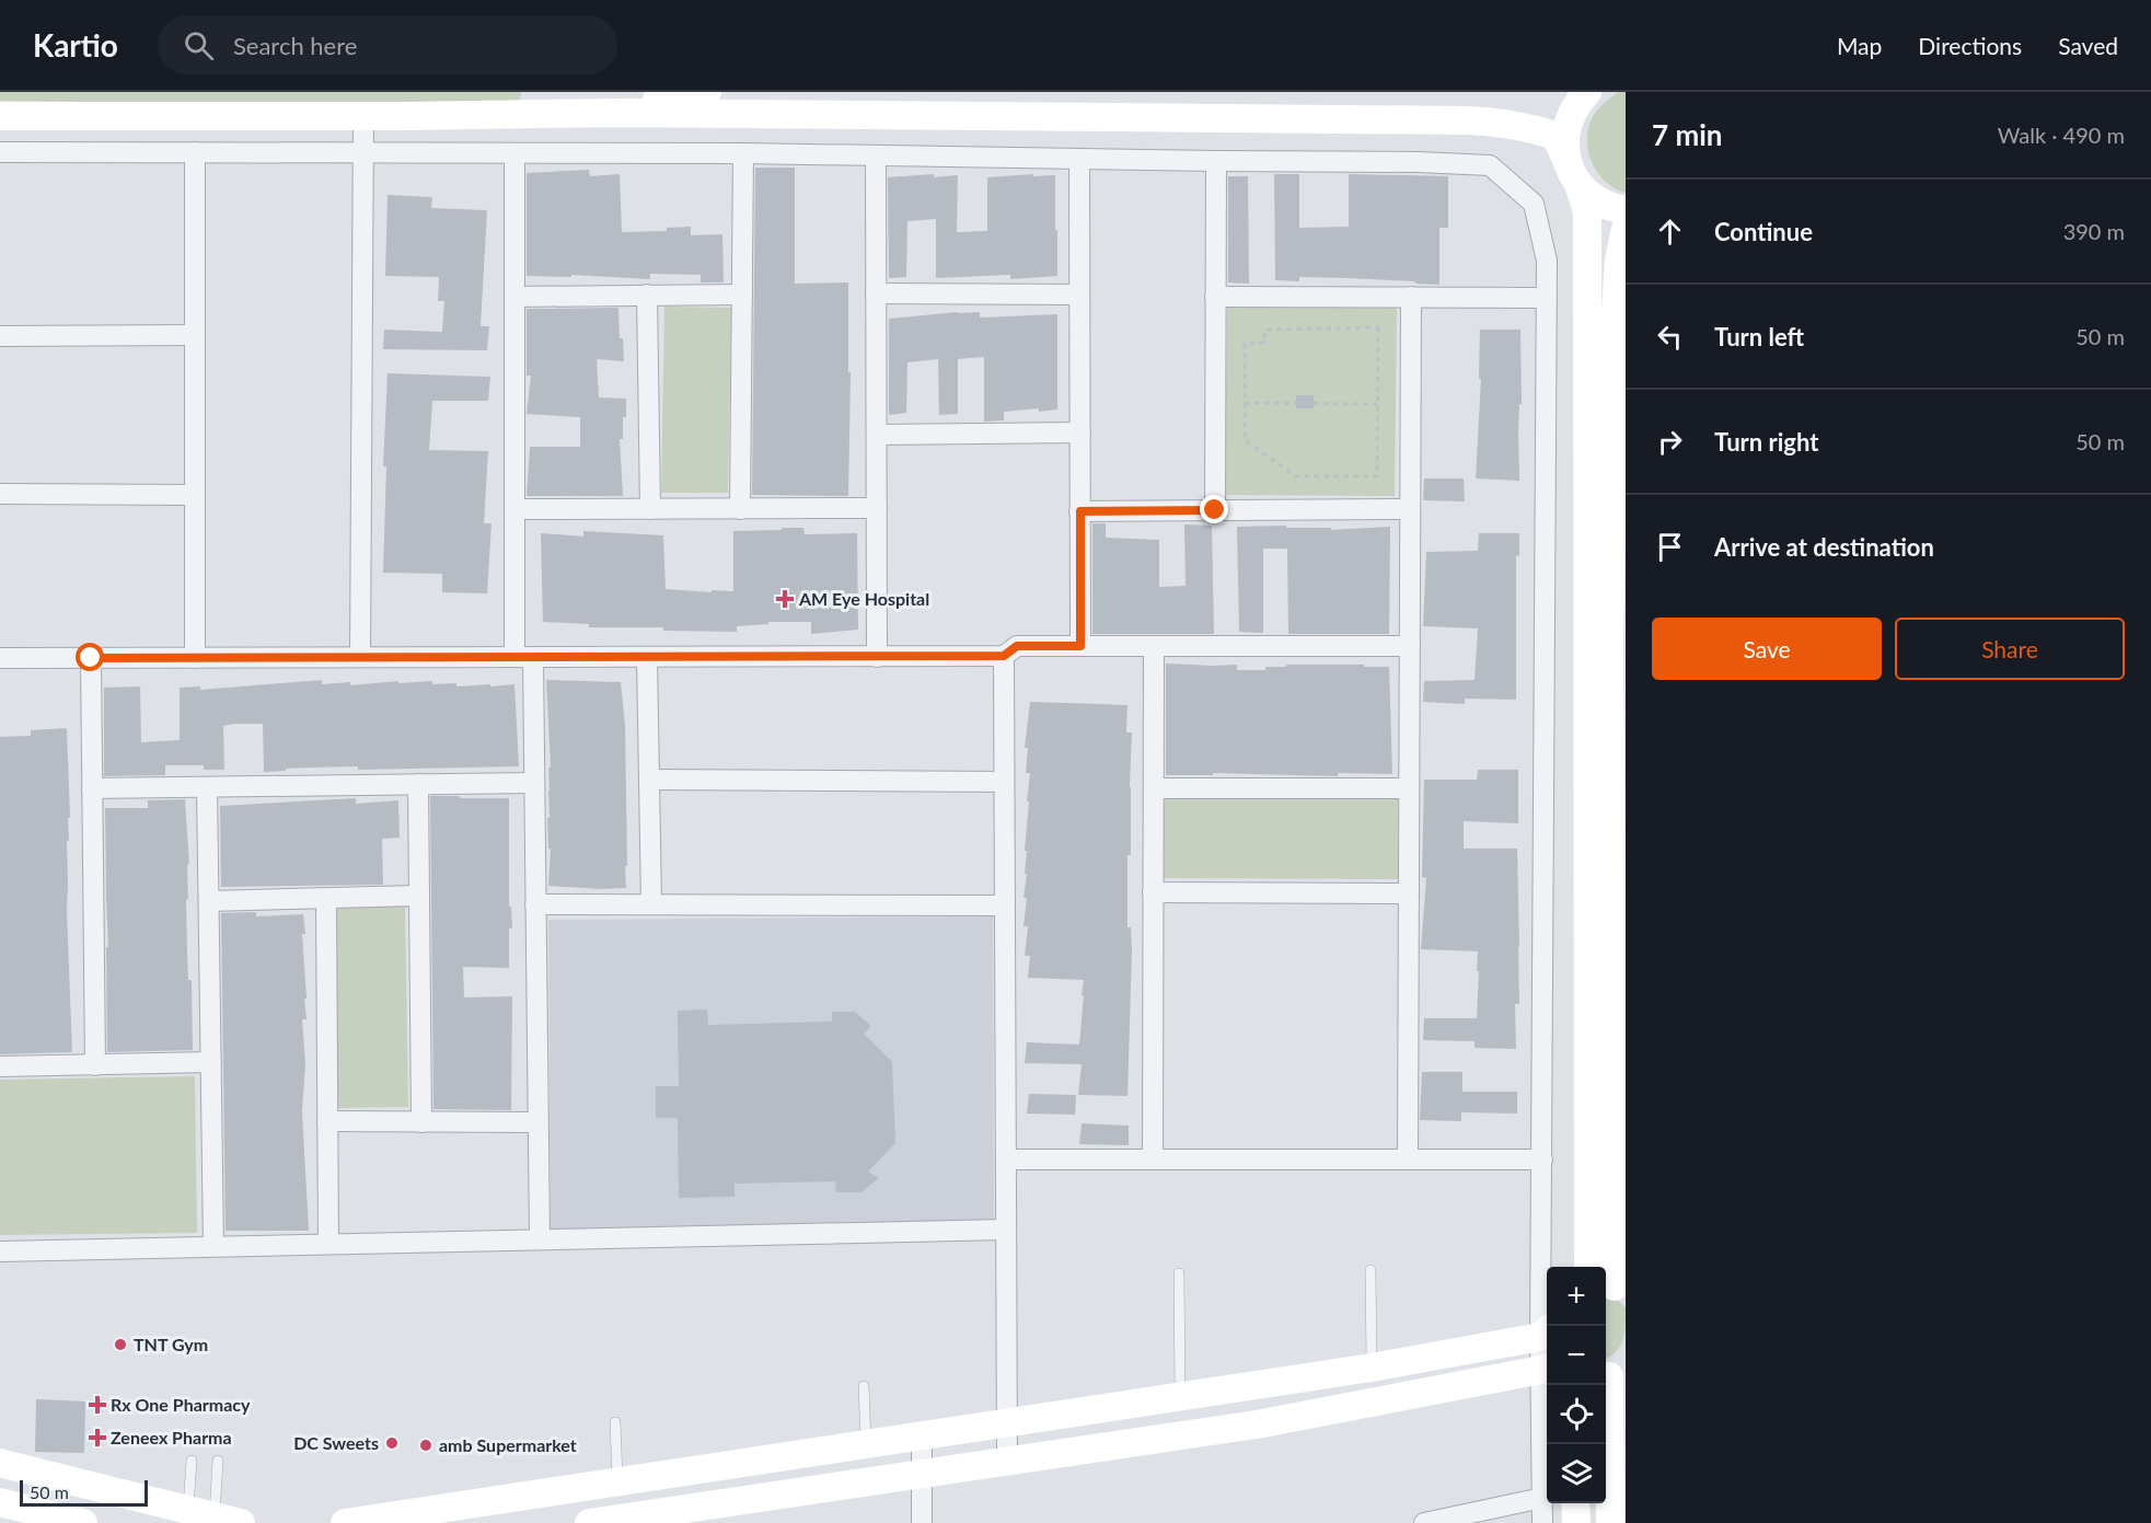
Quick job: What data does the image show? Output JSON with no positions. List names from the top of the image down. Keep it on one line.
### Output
{"places":{"health":["AM Eye Hospital","Rx One Pharmacy","Zeneex Pharma"],"other":["TNT Gym","DC Sweets","amb Supermarket"]},"scale_bar":"50 m","page":{"header":"Kartio","search":"Search here","nav":["Map","Directions","Saved"],"heading":["7 min","Walk · 490 m"],"list":[["Continue","390 m"],["Turn left","50 m"],["Turn right","50 m"],"Arrive at destination"],"buttons":["Save","Share"],"map_buttons":["+","−"],"scale":"50 m"}}
